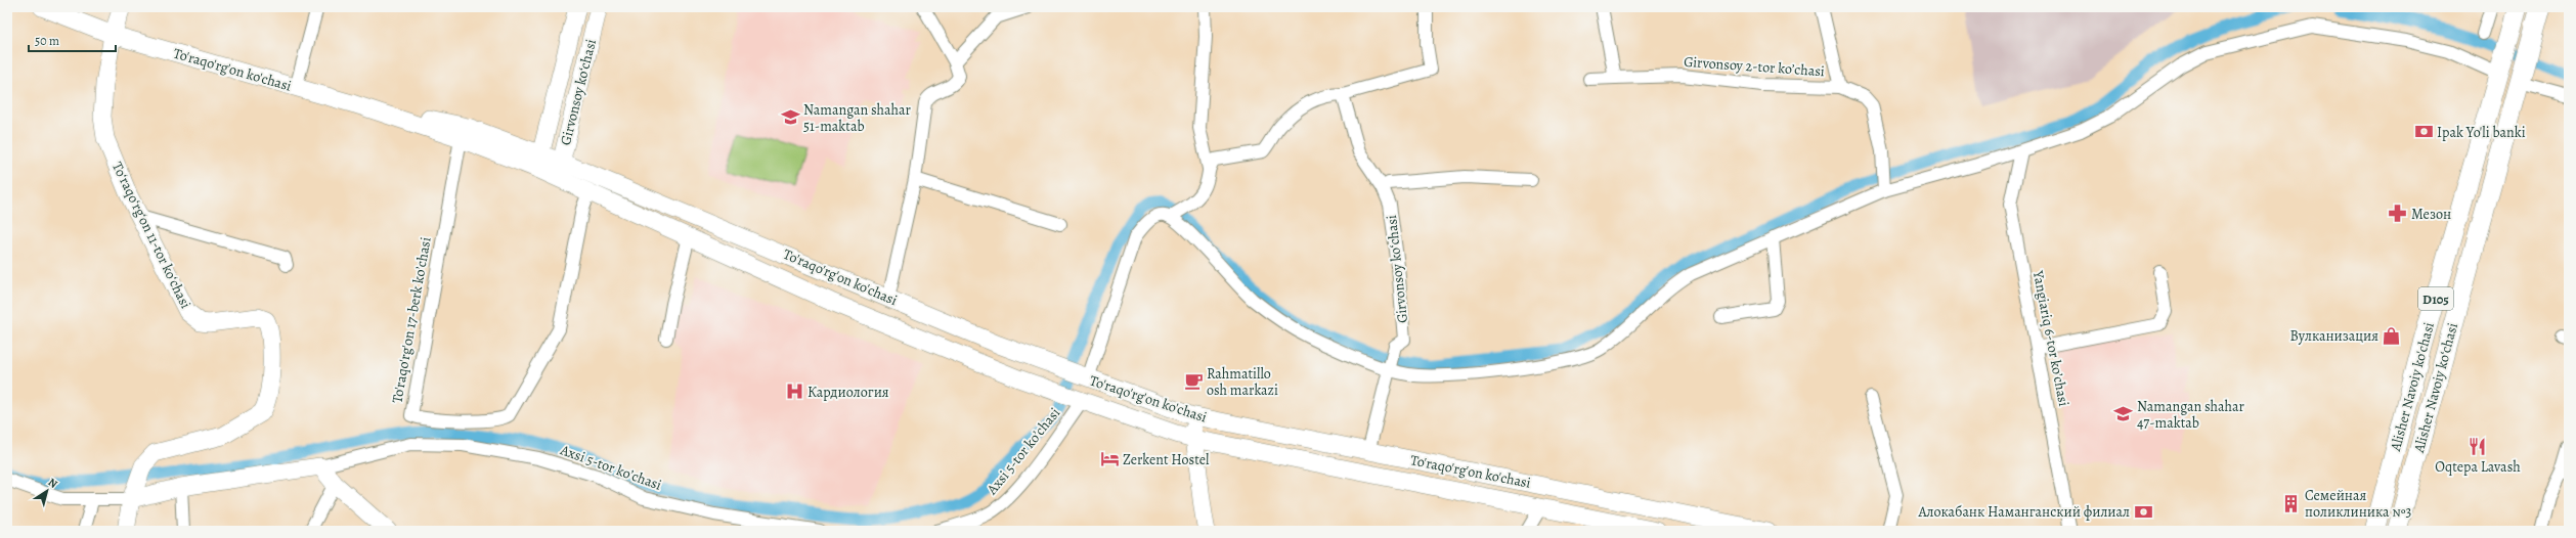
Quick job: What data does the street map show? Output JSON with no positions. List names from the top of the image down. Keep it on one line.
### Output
{"streets":{"main road":["To'raqo'rg'on ko'chasi","Girvonsoy koʻchasi","Toʻraqoʻrgʻon 11-tor koʻchasi","D105","Alisher Navoiy ko'chasi","Alisher Navoiy koʻchasi"],"street":["Girvonsoy 2-tor koʼchasi","To'raqo'rg'on 17-berk koʼchasi","Yangiаriq 6-tor koʼchasi","Аxsi 5-tor koʼchasi"]},"crossings":[["To'raqo'rg'on ko'chasi","Girvonsoy koʻchasi"],["To'raqo'rg'on ko'chasi","Toʻraqoʻrgʻon 11-tor koʻchasi"],["To'raqo'rg'on ko'chasi","To'raqo'rg'on 17-berk koʼchasi"],["To'raqo'rg'on ko'chasi","Аxsi 5-tor koʼchasi"]],"places":{"school or university":["Namangan shahar 51-maktab","Namangan shahar 47-maktab"],"bank":["Ipak Yo'li banki","Алокабанк Наманганский филиал"],"pharmacy":["Мезон"],"shop":["Вулканизация"],"cafe":["Rahmatillo osh markazi"],"hospital":["Кардиология"],"restaurant":["Oqtepa Lavash"],"hotel":["Zerkent Hostel"],"building":["Семейная поликлиника №3"]},"scale_bar":"50 m","north":"top right"}
